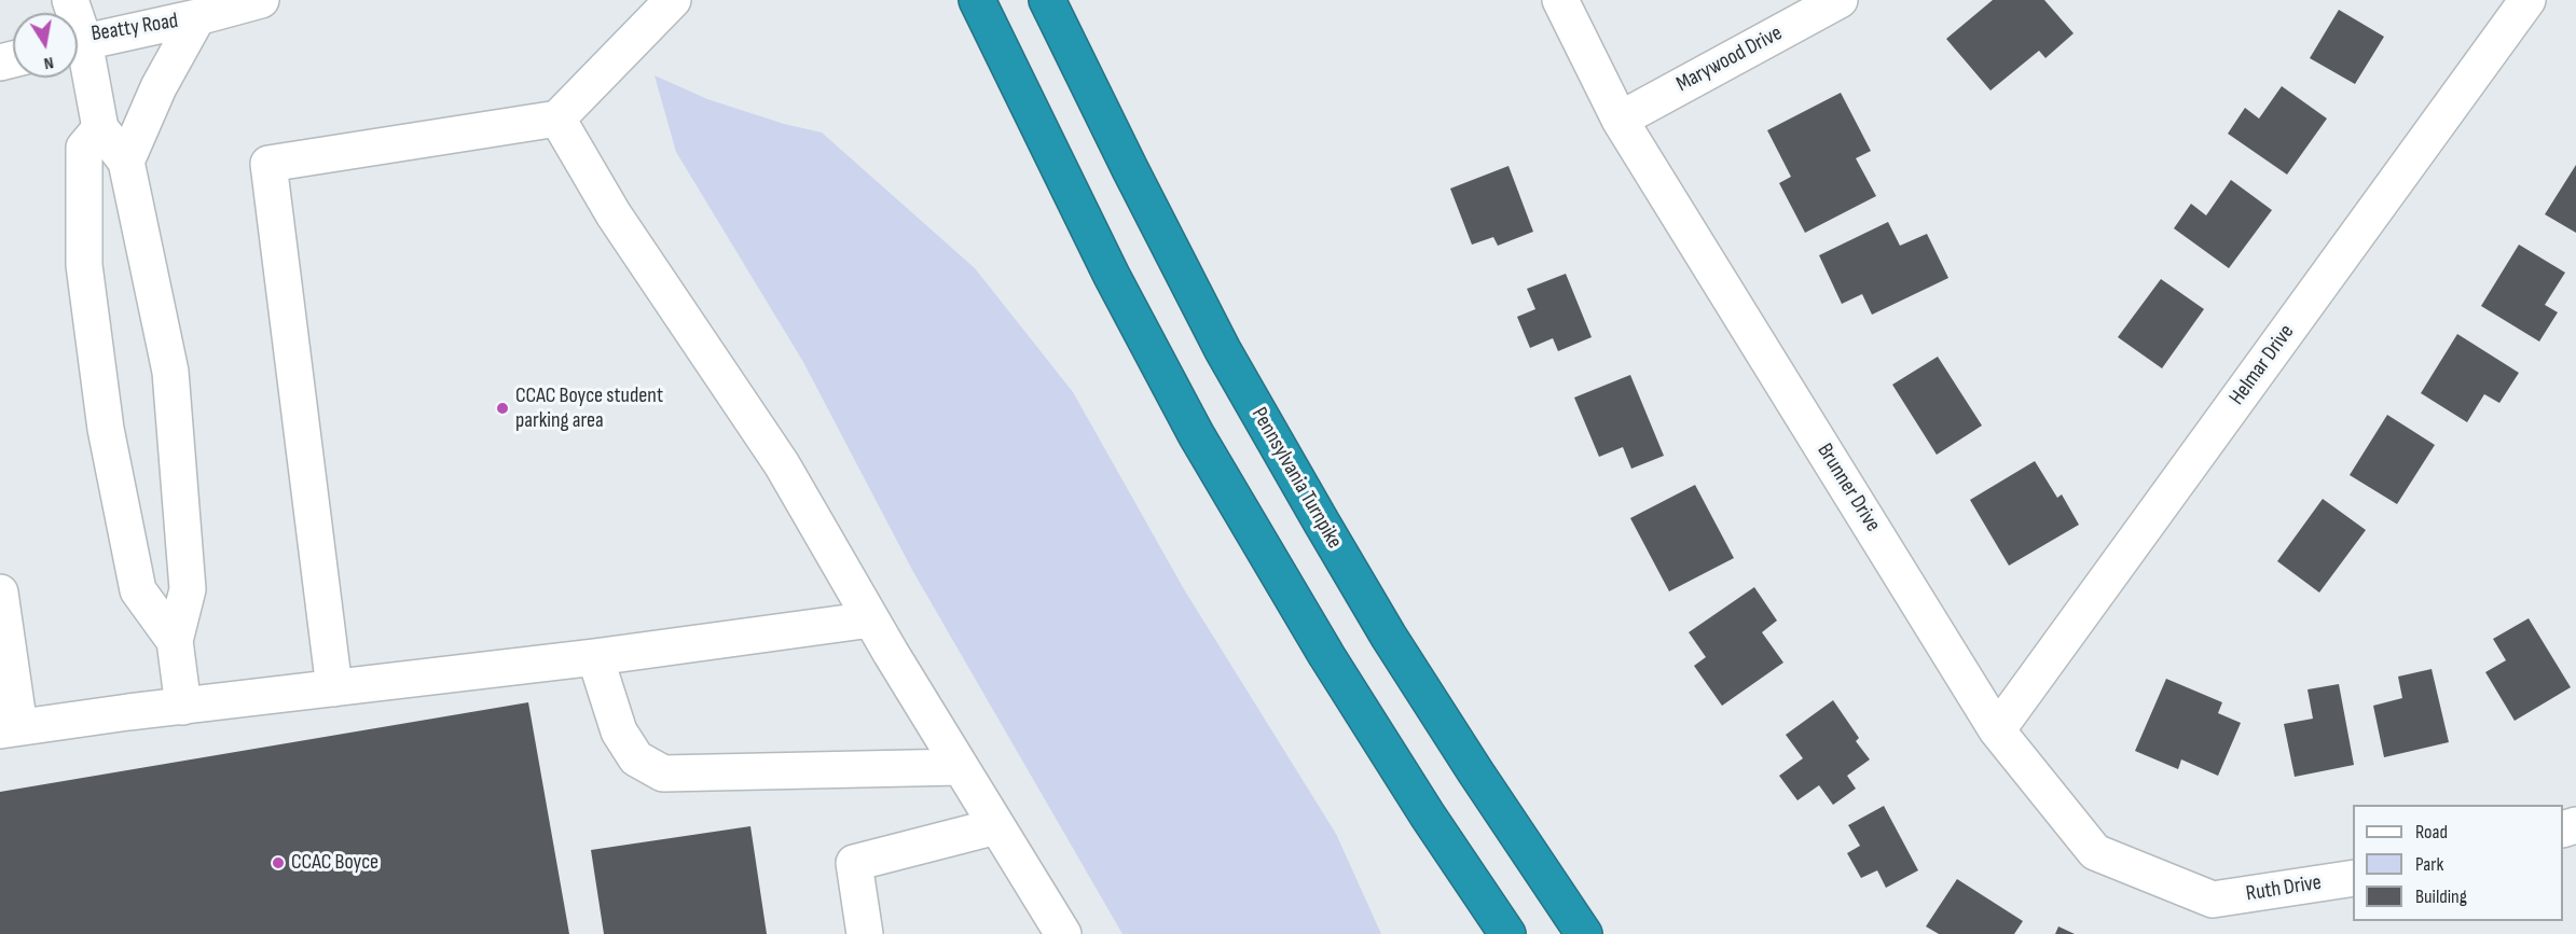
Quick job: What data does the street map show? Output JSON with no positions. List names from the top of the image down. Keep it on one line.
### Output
{"streets":{"highway":["Pennsylvania Turnpike"],"street":["Beatty Road","Marywood Drive","Helmar Drive","Brunner Drive","Ruth Drive"]},"crossings":[["Marywood Drive","Brunner Drive"],["Helmar Drive","Brunner Drive"],["Brunner Drive","Ruth Drive"]],"places":["CCAC Boyce student parking area","CCAC Boyce"],"legend":["Road","Park","Building"],"north":"bottom"}
